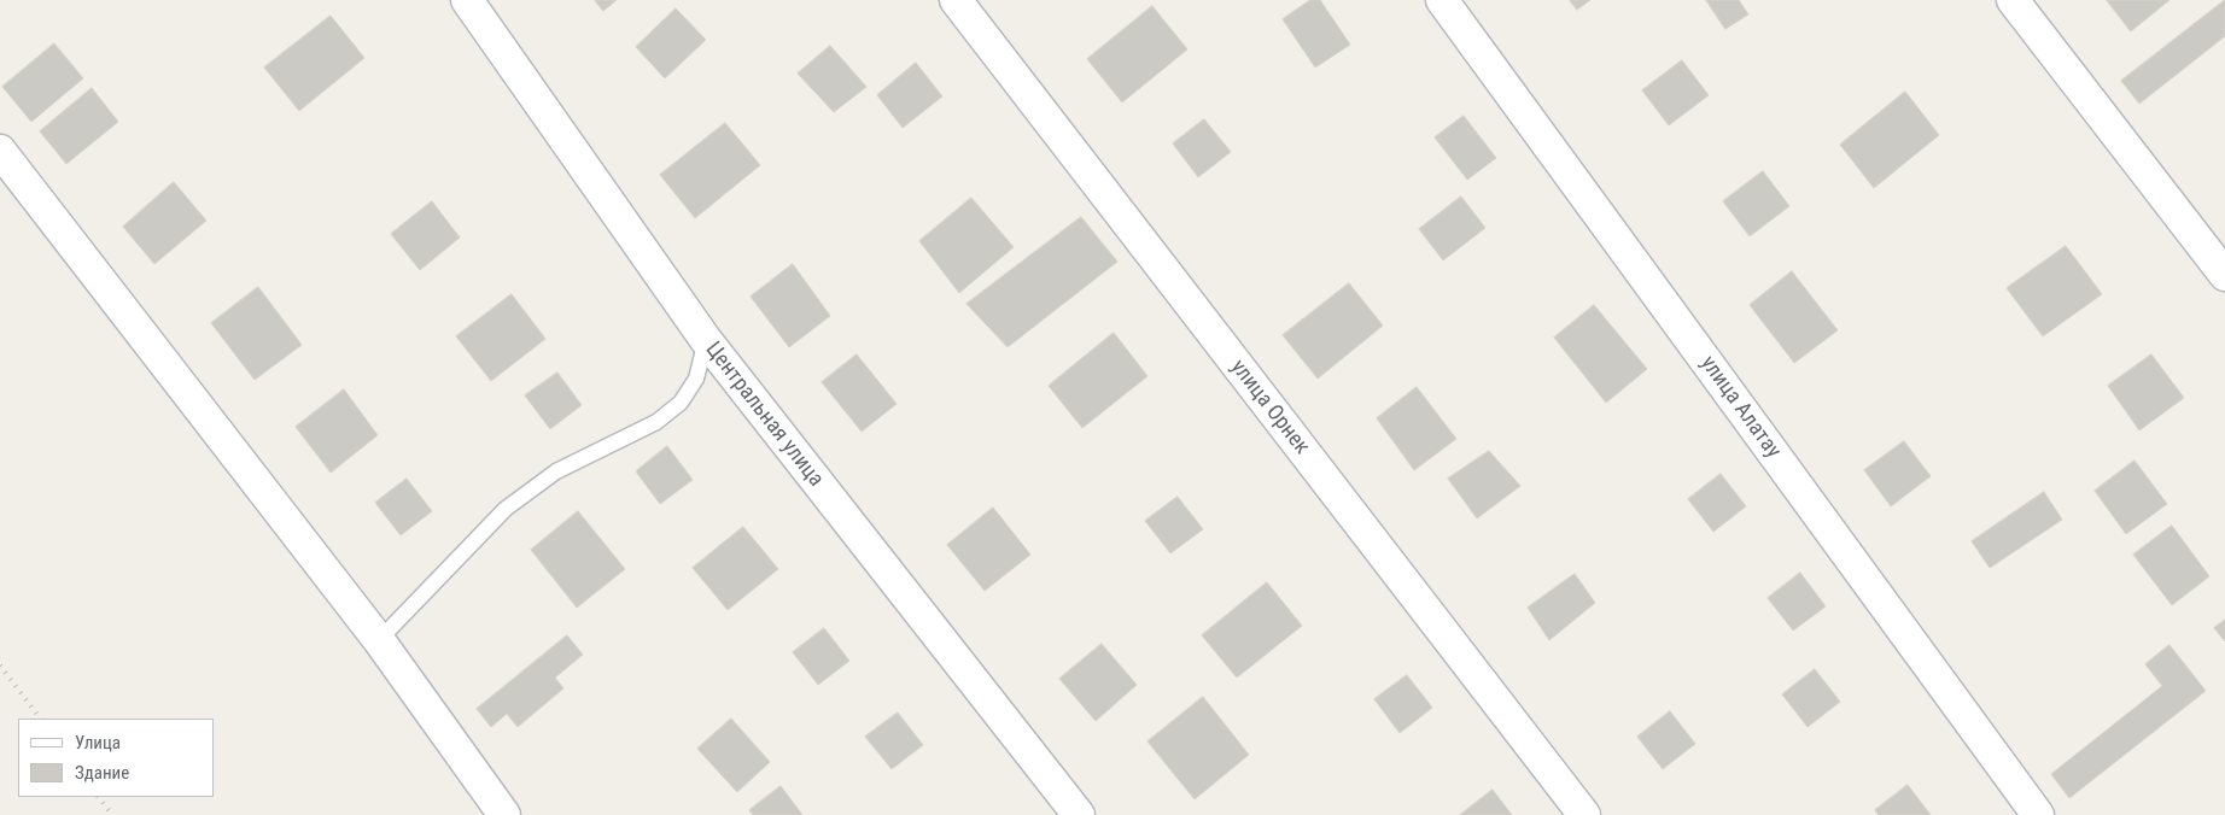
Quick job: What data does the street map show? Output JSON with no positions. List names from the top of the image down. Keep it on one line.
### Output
{"streets":{"street":["улица Орнек","улица Алатау","Центральная улица"]},"legend":["Улица","Здание"]}
